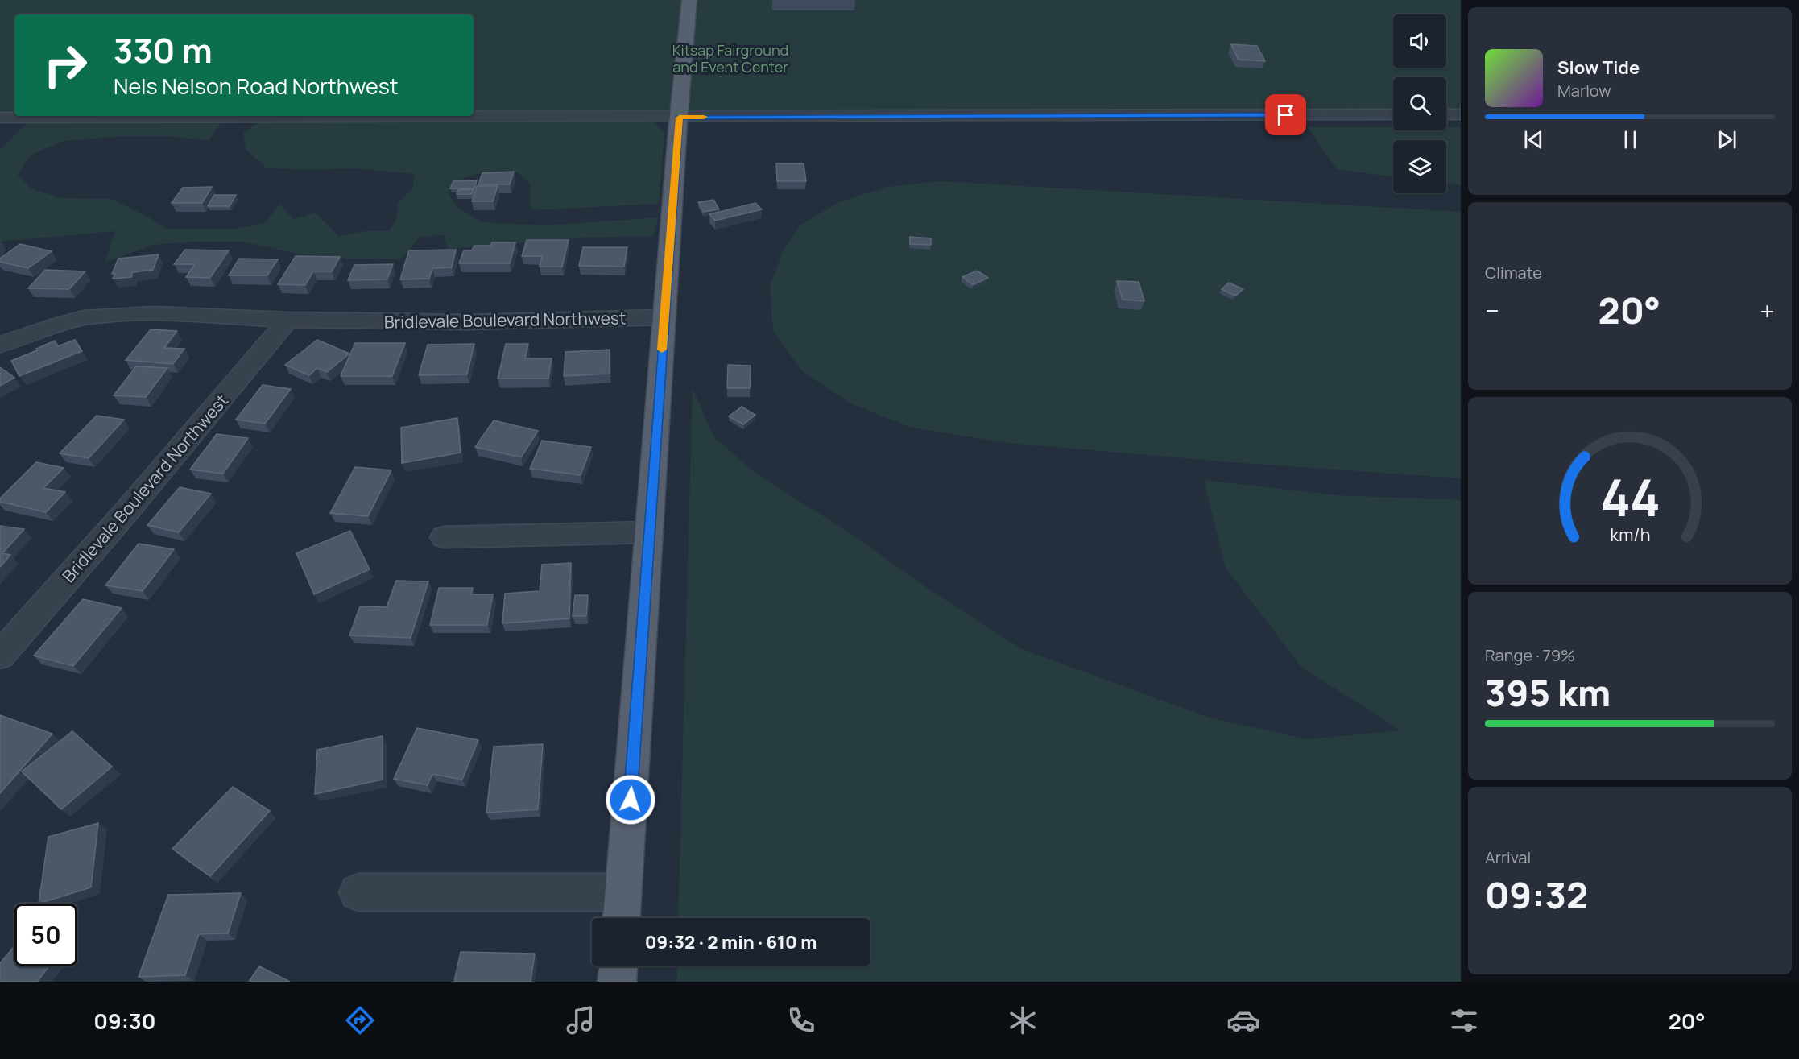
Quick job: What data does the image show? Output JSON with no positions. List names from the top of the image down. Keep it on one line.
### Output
{"streets":{"street":["Bridlevale Boulevard Northwest"]},"parks":["Kitsap Fairground and Event Center"],"page":{"turn":["330 m","Nels Nelson Road Northwest"],"song":["Slow Tide","Marlow"],"tile":["Climate",["Range · 79%","395 km"],["Arrival","09:32"]],"heat":["−","20°","+"],"limit":"50","trip":"09:32 · 2 min · 610 m","tabs":["09:30","20°"],"gauge":["44","km/h"]}}
